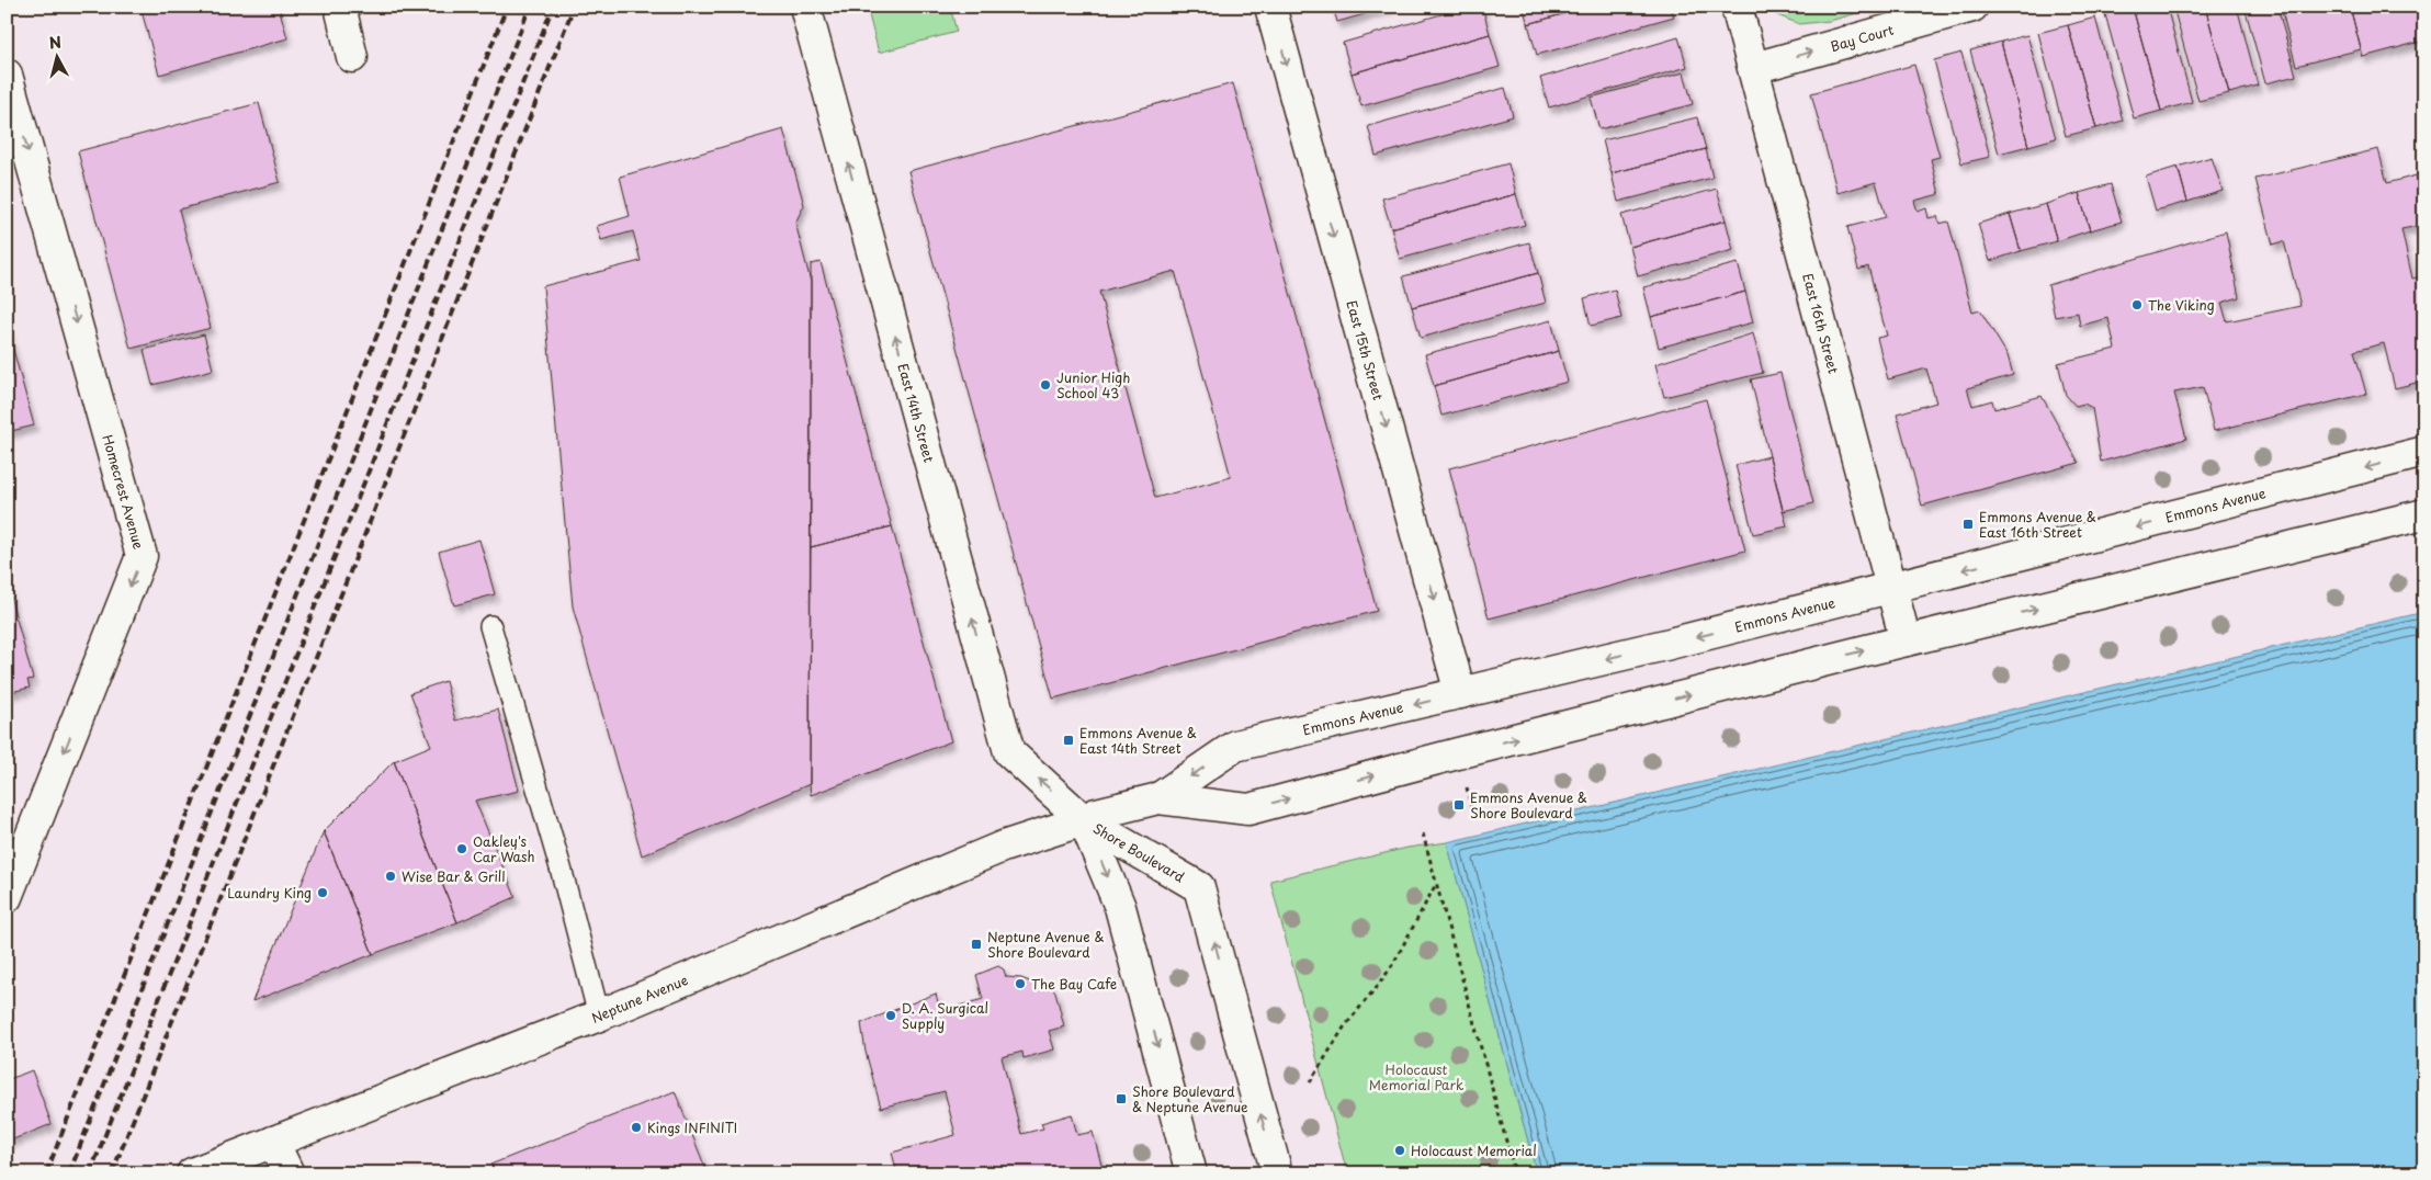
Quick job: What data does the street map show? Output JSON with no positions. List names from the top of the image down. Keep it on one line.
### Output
{"streets":{"main road":["Bay Court","East 16th Street","East 15th Street","East 14th Street","Homecrest Avenue","Emmons Avenue","Shore Boulevard","Neptune Avenue"]},"crossings":[["Bay Court","East 16th Street"],["East 16th Street","Emmons Avenue"],["East 15th Street","Emmons Avenue"],["East 14th Street","Emmons Avenue"],["East 14th Street","Shore Boulevard"],["East 14th Street","Neptune Avenue"],["Emmons Avenue","Shore Boulevard"],["Emmons Avenue","Neptune Avenue"],["Shore Boulevard","Neptune Avenue"]],"one_way":["Bay Court","East 15th Street","East 14th Street","Homecrest Avenue"],"parks":["Holocaust Memorial Park"],"places":{"other":["The Viking","Junior High School 43","Oakley's Car Wash","Wise Bar & Grill","Laundry King","The Bay Cafe","D. A. Surgical Supply","Kings INFINITI","Holocaust Memorial"],"transit":["Emmons Avenue & East 16th Street","Emmons Avenue & East 14th Street","Emmons Avenue & Shore Boulevard","Neptune Avenue & Shore Boulevard","Shore Boulevard & Neptune Avenue"]},"north":"top"}
